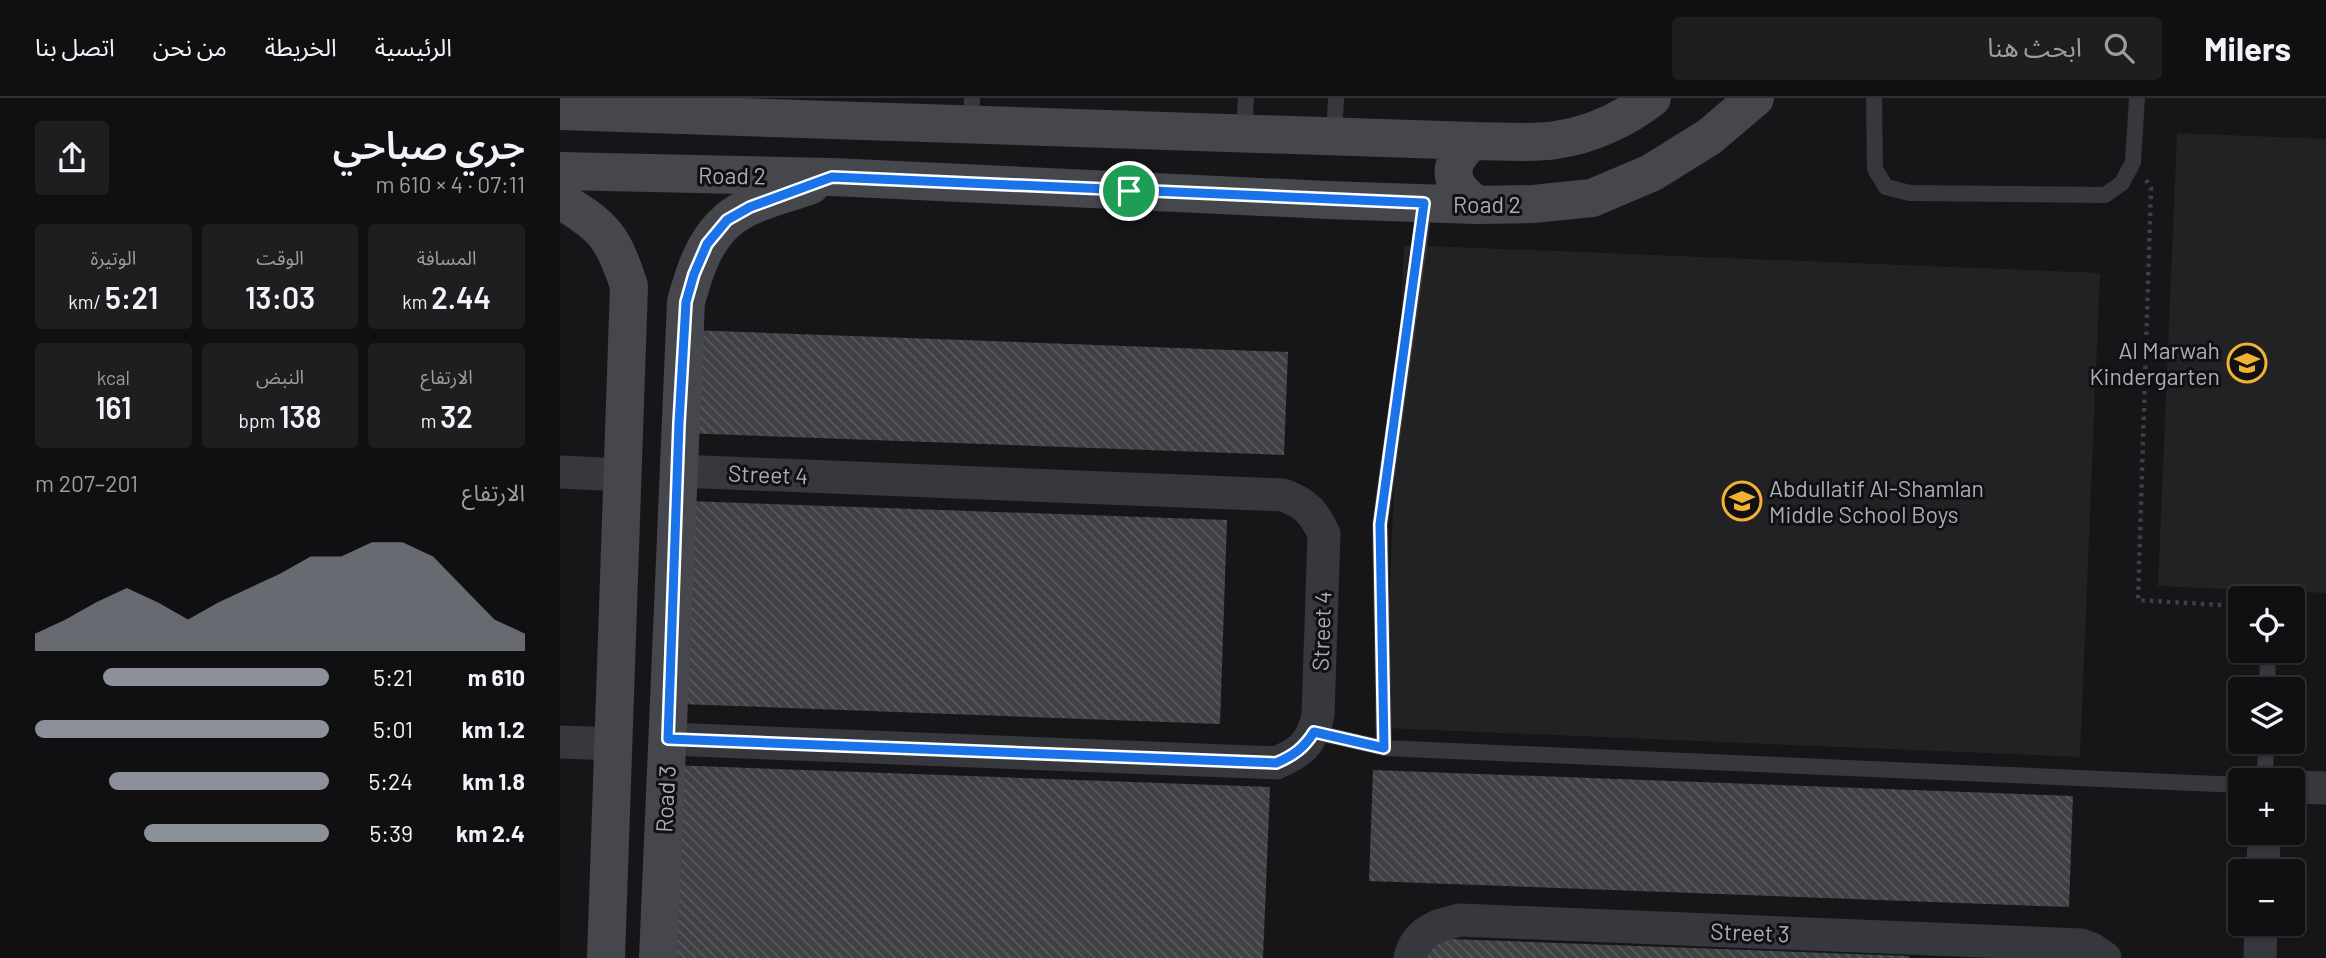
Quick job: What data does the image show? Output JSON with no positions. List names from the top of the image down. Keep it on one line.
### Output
{"streets":{"street":["Road 2","Street 4","Road 3","Street 3"]},"crossings":[["Road 2","Road 3"],["Street 4","Road 3"]],"places":{"school or university":["Al Marwah Kindergarten","Abdullatif Al-Shamlan Middle School Boys"]},"page":{"header":"Milers","search":"ابحث هنا","nav":["الرئيسية","الخريطة","من نحن","اتصل بنا"],"heading":["جري صباحي","07:11 · 4 × 610 m"],"stats":[["المسافة","2.44 km"],["الوقت","13:03"],["الوتيرة","5:21 /km"],["الارتفاع","32 m"],["النبض","138 bpm"],["kcal","161"]],"chart":["الارتفاع","201–207 m"],"map_buttons":["+","−"],"list":[{"name":"610 m","note":"5:21"},{"name":"1.2 km","note":"5:01"},{"name":"1.8 km","note":"5:24"},{"name":"2.4 km","note":"5:39"}]}}
